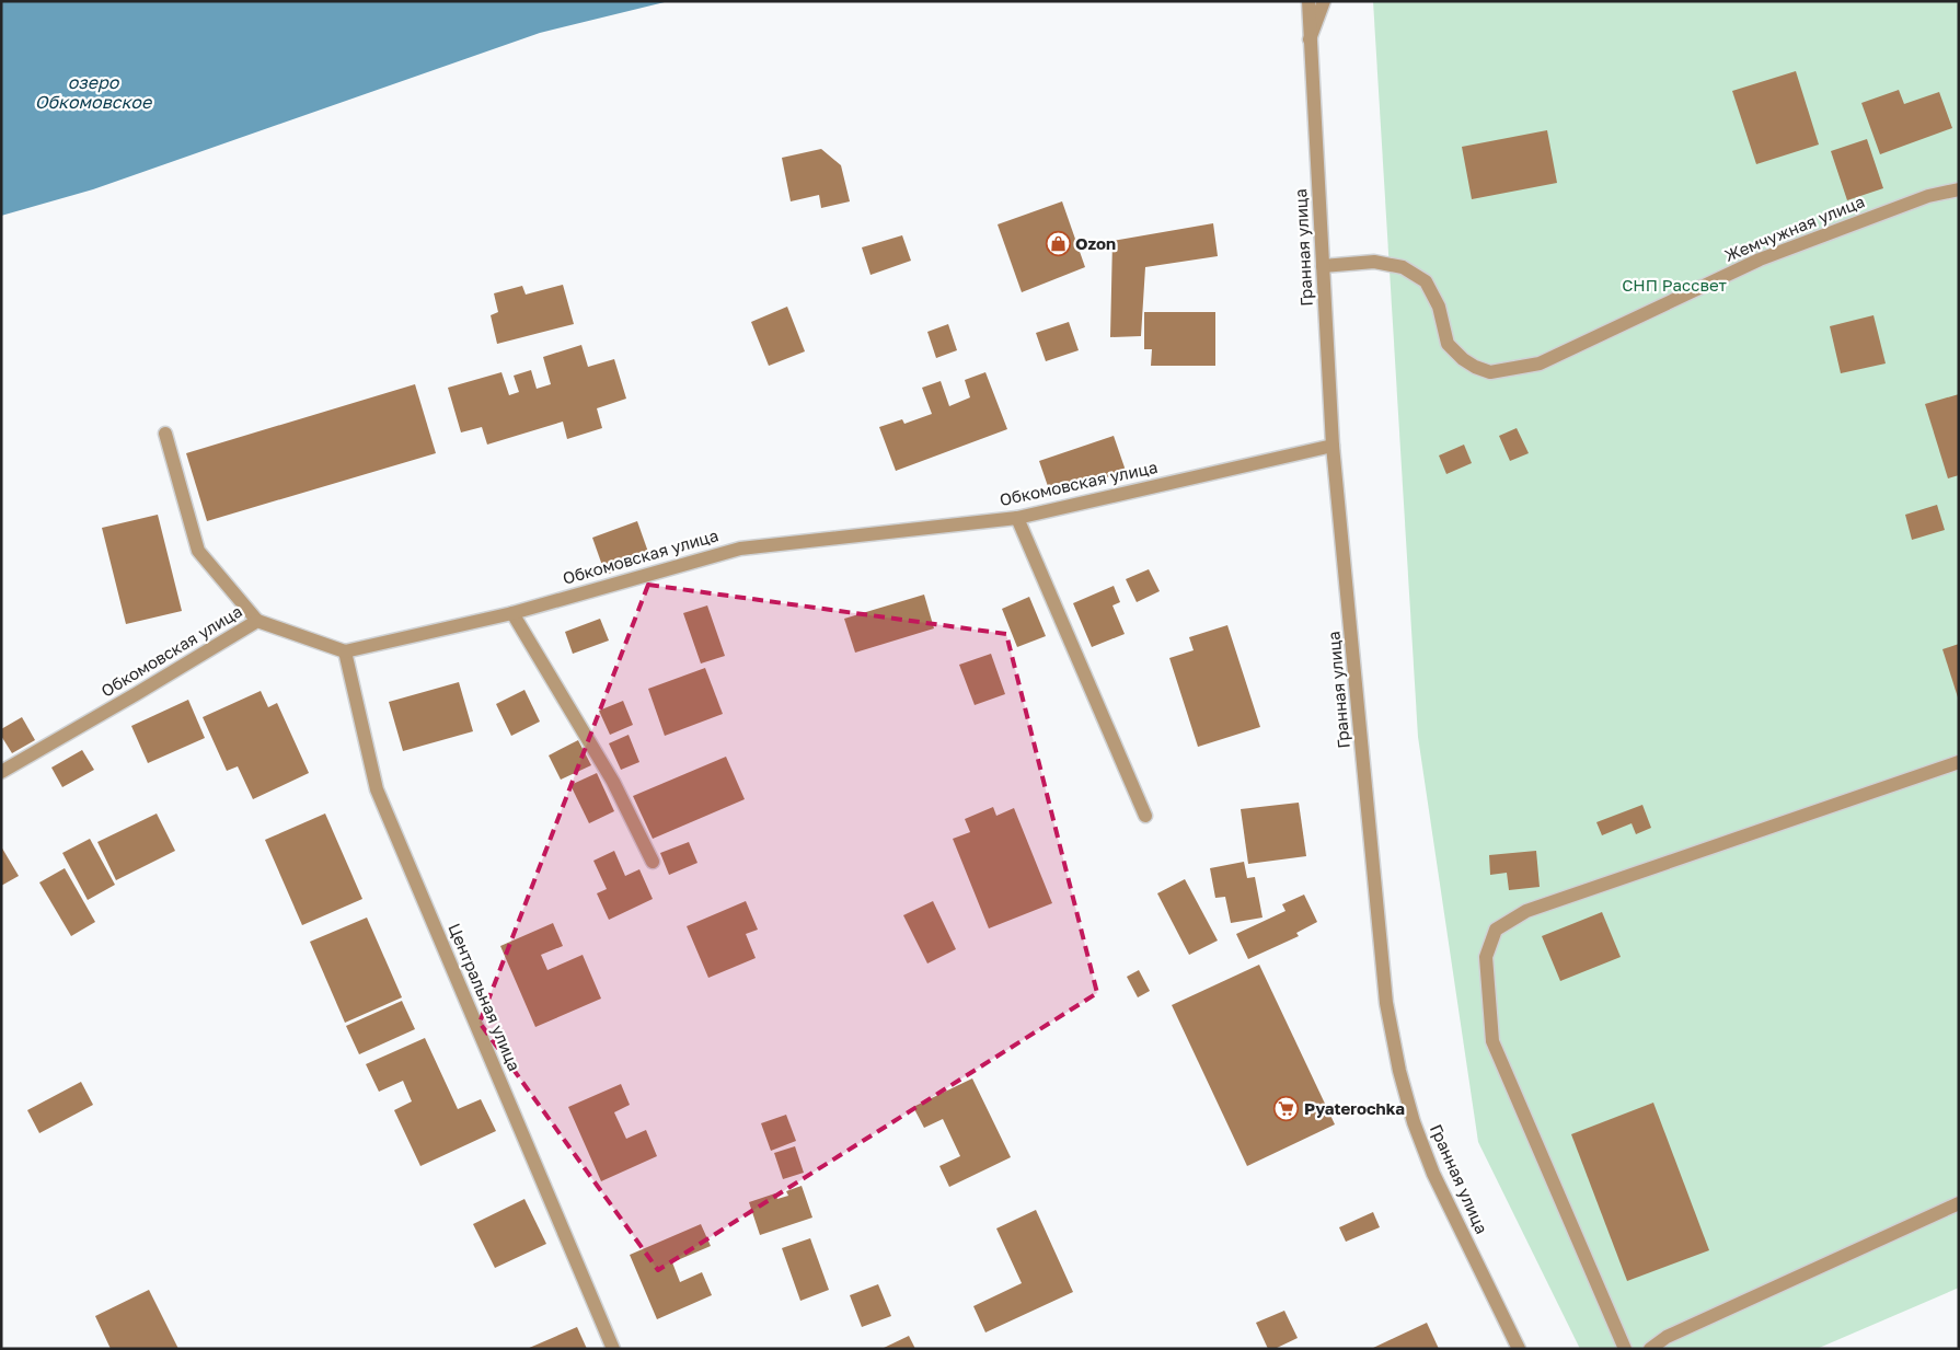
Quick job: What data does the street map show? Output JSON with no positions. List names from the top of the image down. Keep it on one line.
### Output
{"streets":{"street":["Жемчужная улица","Гранная улица","Обкомовская улица","Центральная улица"]},"crossings":[["Жемчужная улица","Гранная улица"],["Гранная улица","Обкомовская улица"],["Обкомовская улица","Центральная улица"]],"water":["озеро Обкомовское"],"parks":["СНП Рассвет"],"places":{"shop":["Ozon"],"supermarket":["Pyaterochka"]}}
